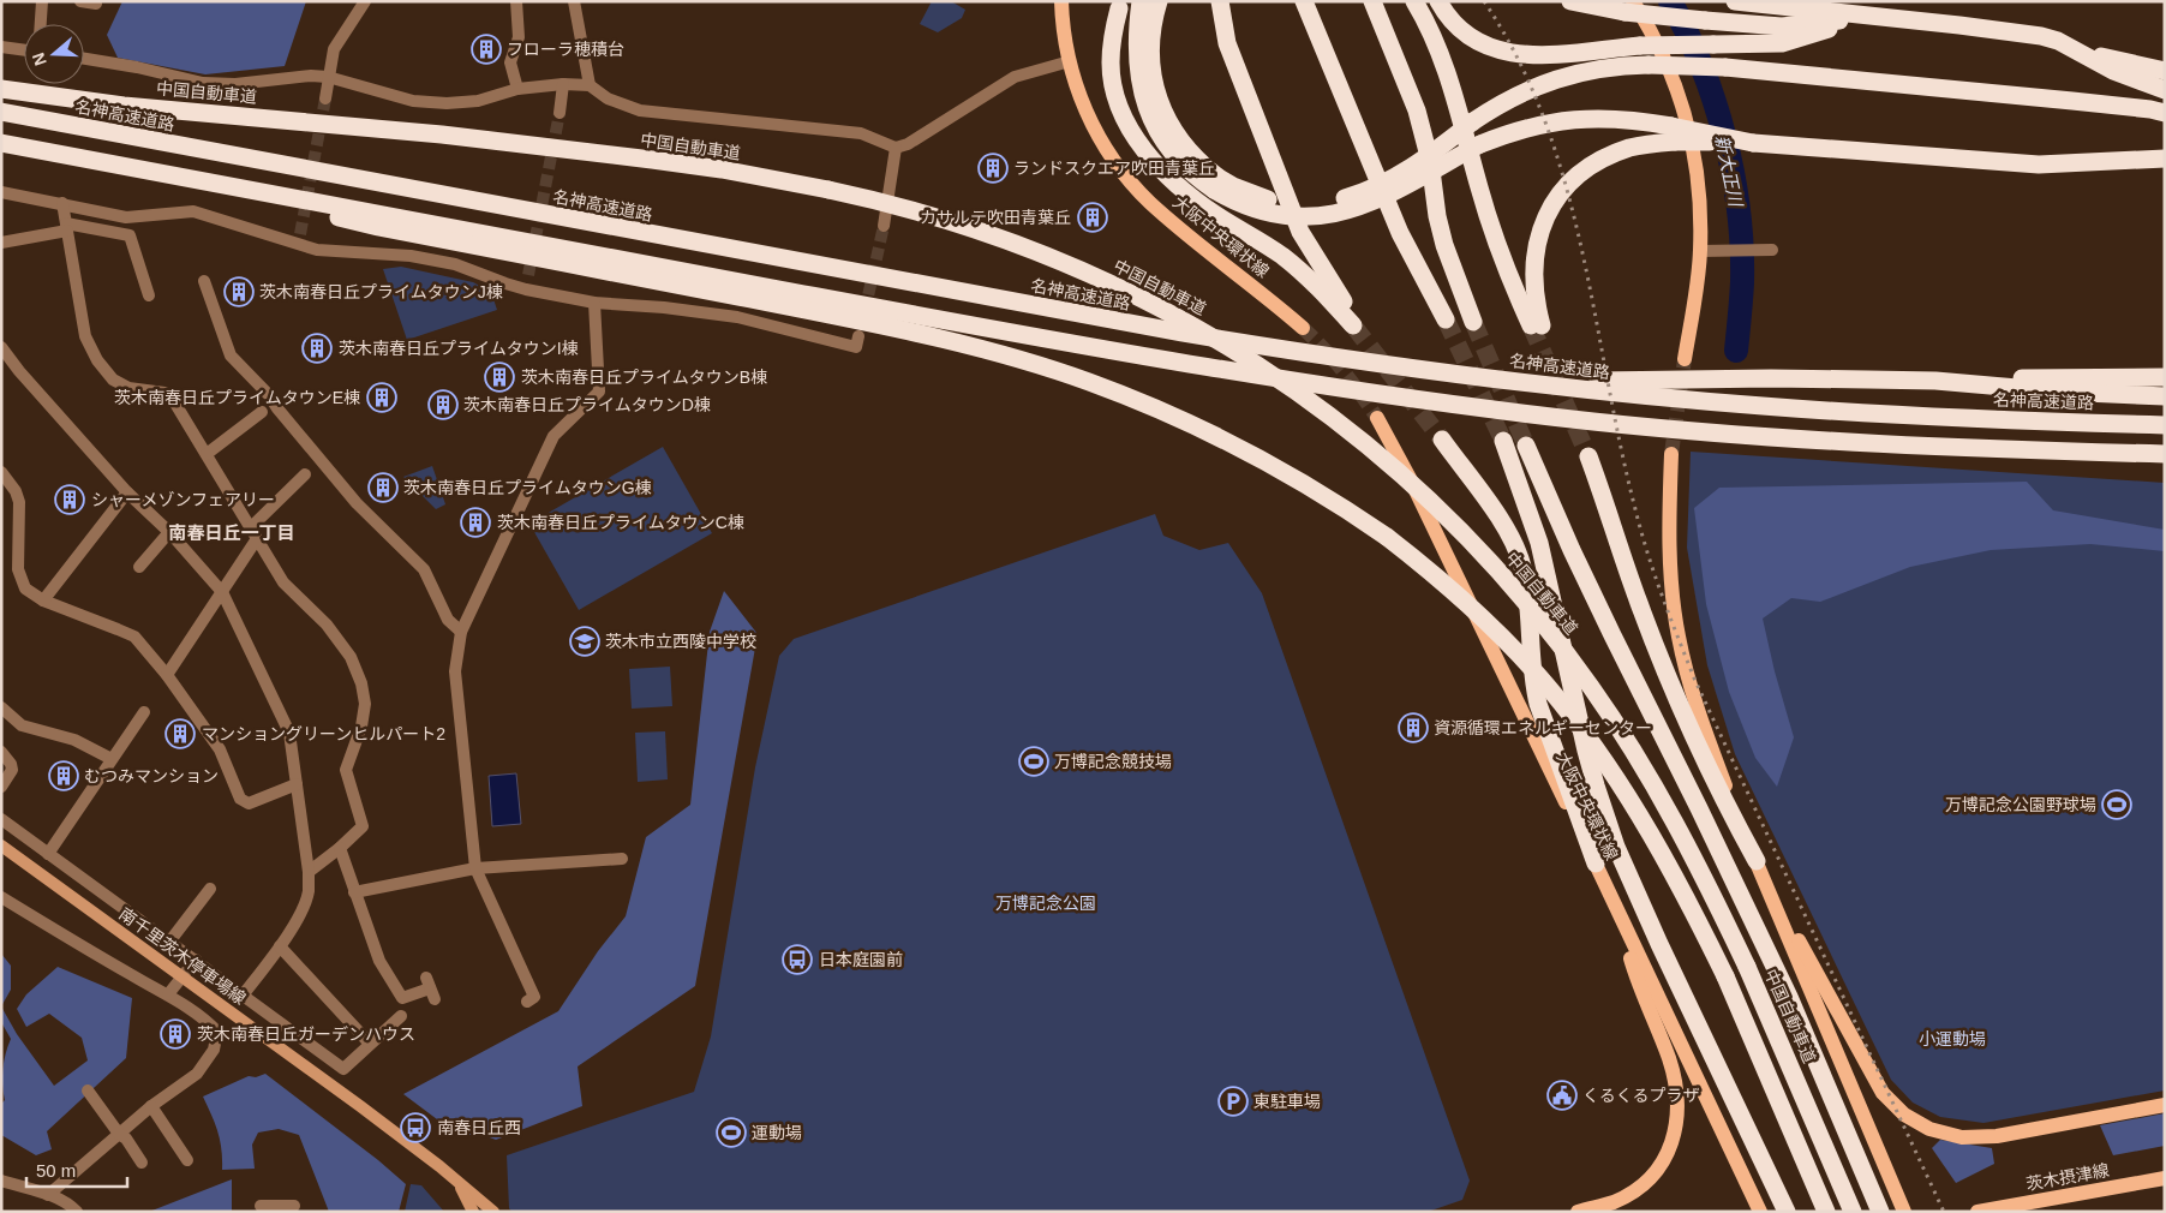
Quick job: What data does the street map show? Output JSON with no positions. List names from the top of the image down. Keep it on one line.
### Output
{"streets":{"highway":["中国自動車道","名神高速道路"],"main road":["大阪中央環状線","南千里茨木停車場線","茨木摂津線"]},"districts":["南春日丘一丁目"],"water":["新大正川"],"parks":["万博記念公園","小運動場"],"places":{"building":["フローラ穂積台","ランドスクエア吹田青葉丘","カサルテ吹田青葉丘","茨木南春日丘プライムタウンJ棟","茨木南春日丘プライムタウンI棟","茨木南春日丘プライムタウンB棟","茨木南春日丘プライムタウンE棟","茨木南春日丘プライムタウンD棟","茨木南春日丘プライムタウンG棟","シャーメゾンフェアリー","茨木南春日丘プライムタウンC棟","資源循環エネルギーセンター","マンショングリーンヒルパート2","むつみマンション","茨木南春日丘ガーデンハウス"],"school or university":["茨木市立西陵中学校"],"sports":["万博記念競技場","万博記念公園野球場","運動場"],"bus stop":["日本庭園前","南春日丘西"],"public building":["くるくるプラザ"],"parking":["東駐車場"]},"scale_bar":"50 m","north":"left"}
